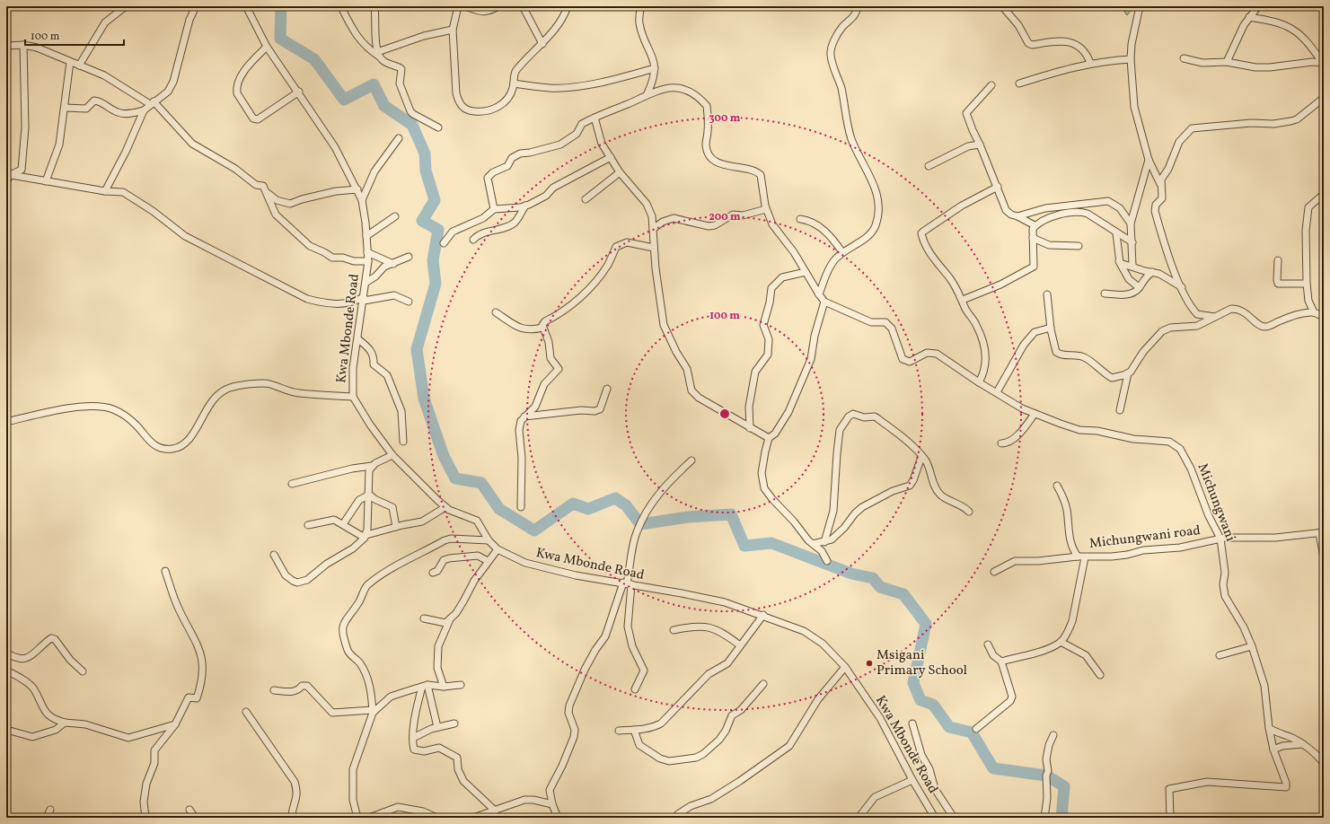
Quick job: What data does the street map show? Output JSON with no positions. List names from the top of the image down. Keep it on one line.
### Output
{"streets":{"street":["Kwa Mbonde Road","Michungwani","Michungwani road"]},"crossings":[["Michungwani","Michungwani road"]],"places":["Msigani Primary School"],"scale_bar":"100 m","rings":["300 m","200 m","100 m"]}
